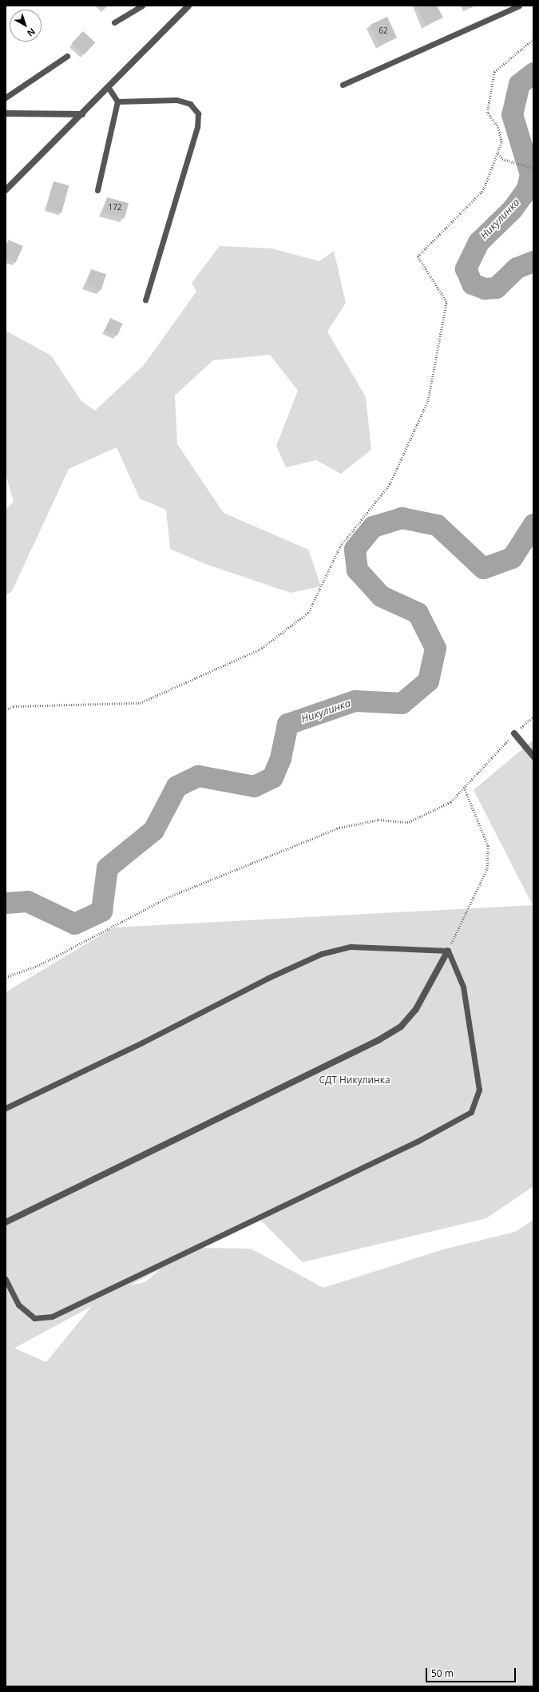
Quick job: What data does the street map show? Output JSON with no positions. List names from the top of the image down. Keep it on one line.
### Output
{"water":["Никулинка"],"parks":["СДТ Никулинка"],"house_numbers":["62","172"],"scale_bar":"50 m","north":"bottom right"}
